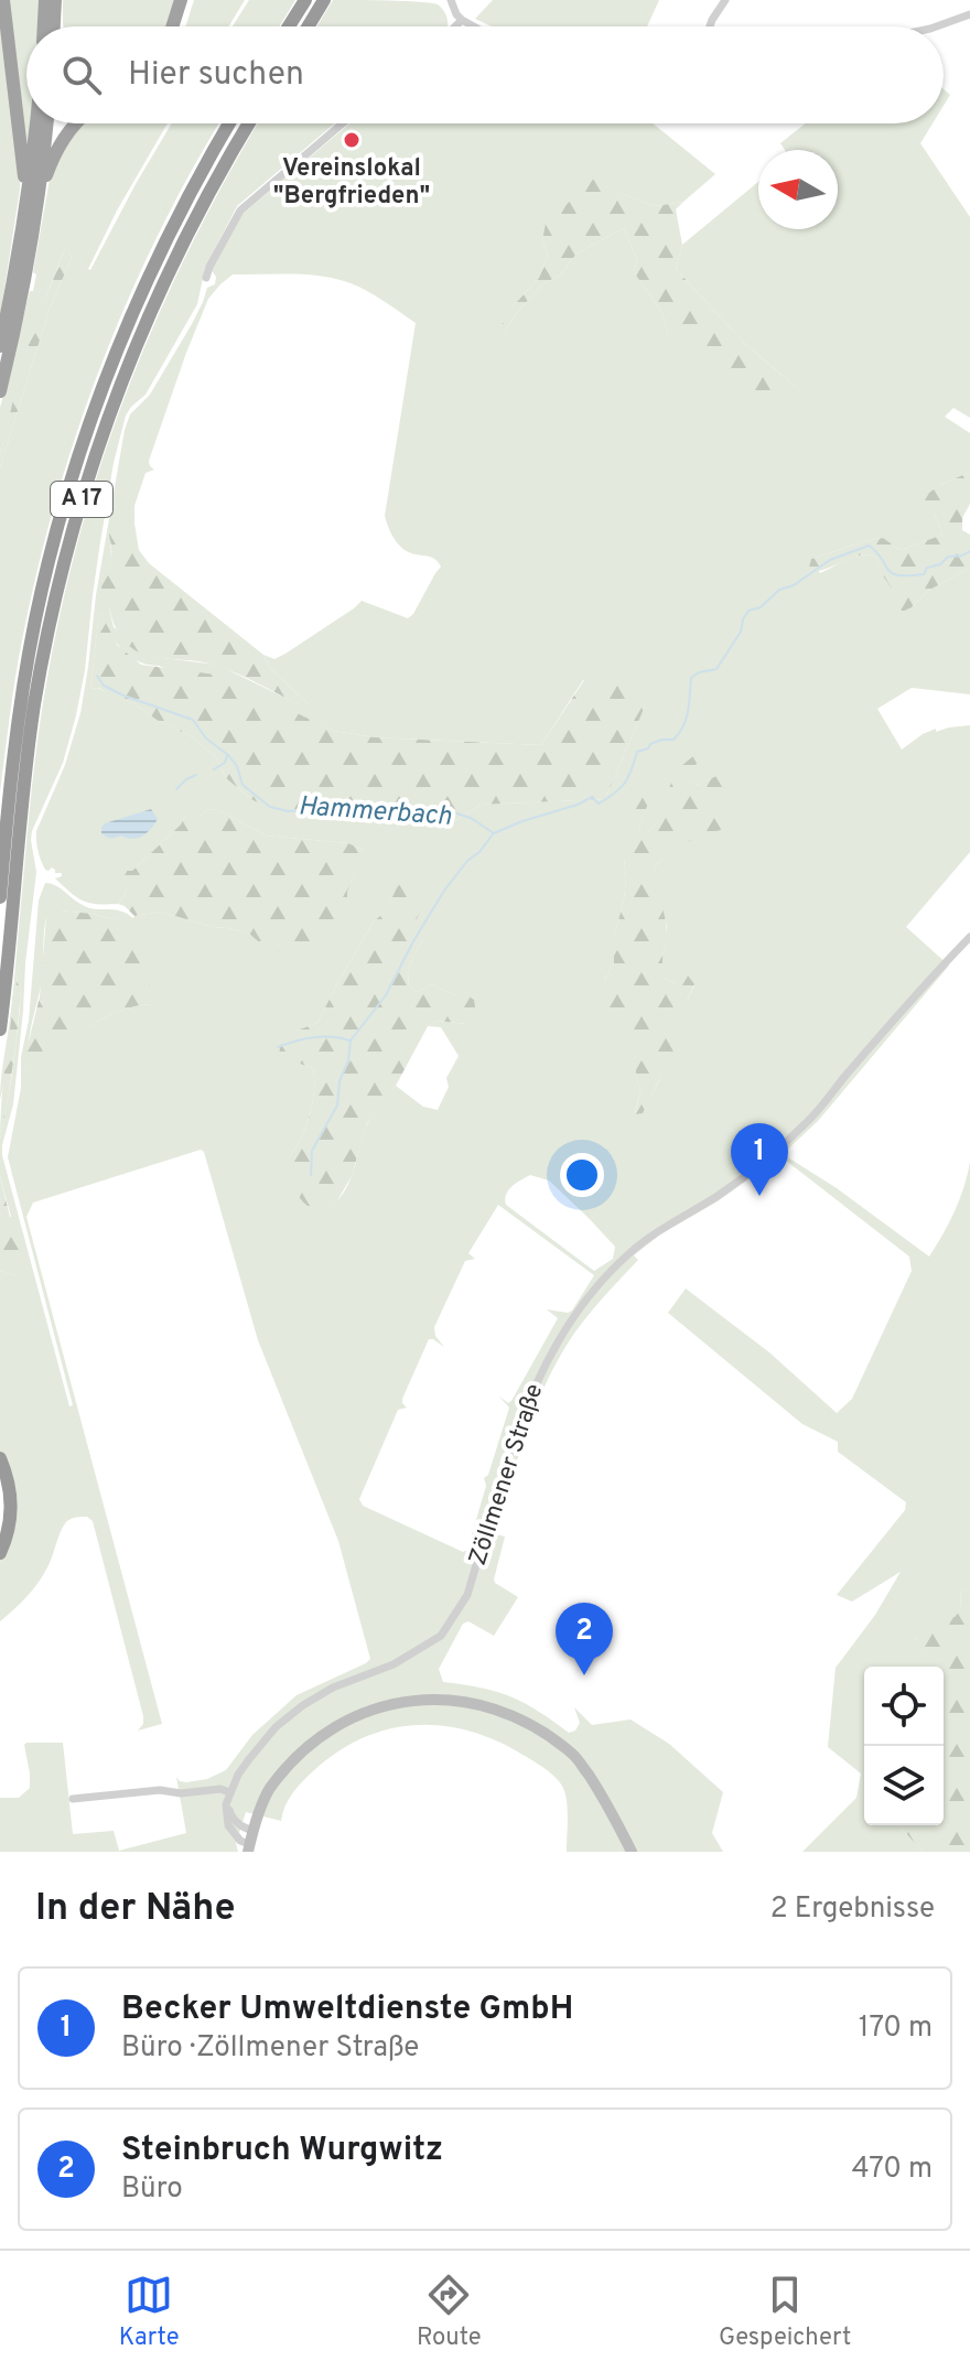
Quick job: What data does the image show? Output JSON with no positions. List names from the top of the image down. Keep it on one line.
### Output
{"streets":{"highway":["A 17"],"street":["Zöllmener Straße"]},"water":["Hammerbach"],"places":["Vereinslokal \"Bergfrieden\""],"north":"left","page":{"search":"Hier suchen","pins":["1","2"],"heading":["In der Nähe","2 Ergebnisse"],"list":[{"mark":"1","name":"Becker Umweltdienste GmbH","note":"Büro · Zöllmener Straße","value":"170 m"},{"mark":"2","name":"Steinbruch Wurgwitz","note":"Büro","value":"470 m"}],"nav":["Karte","Route","Gespeichert"]}}
